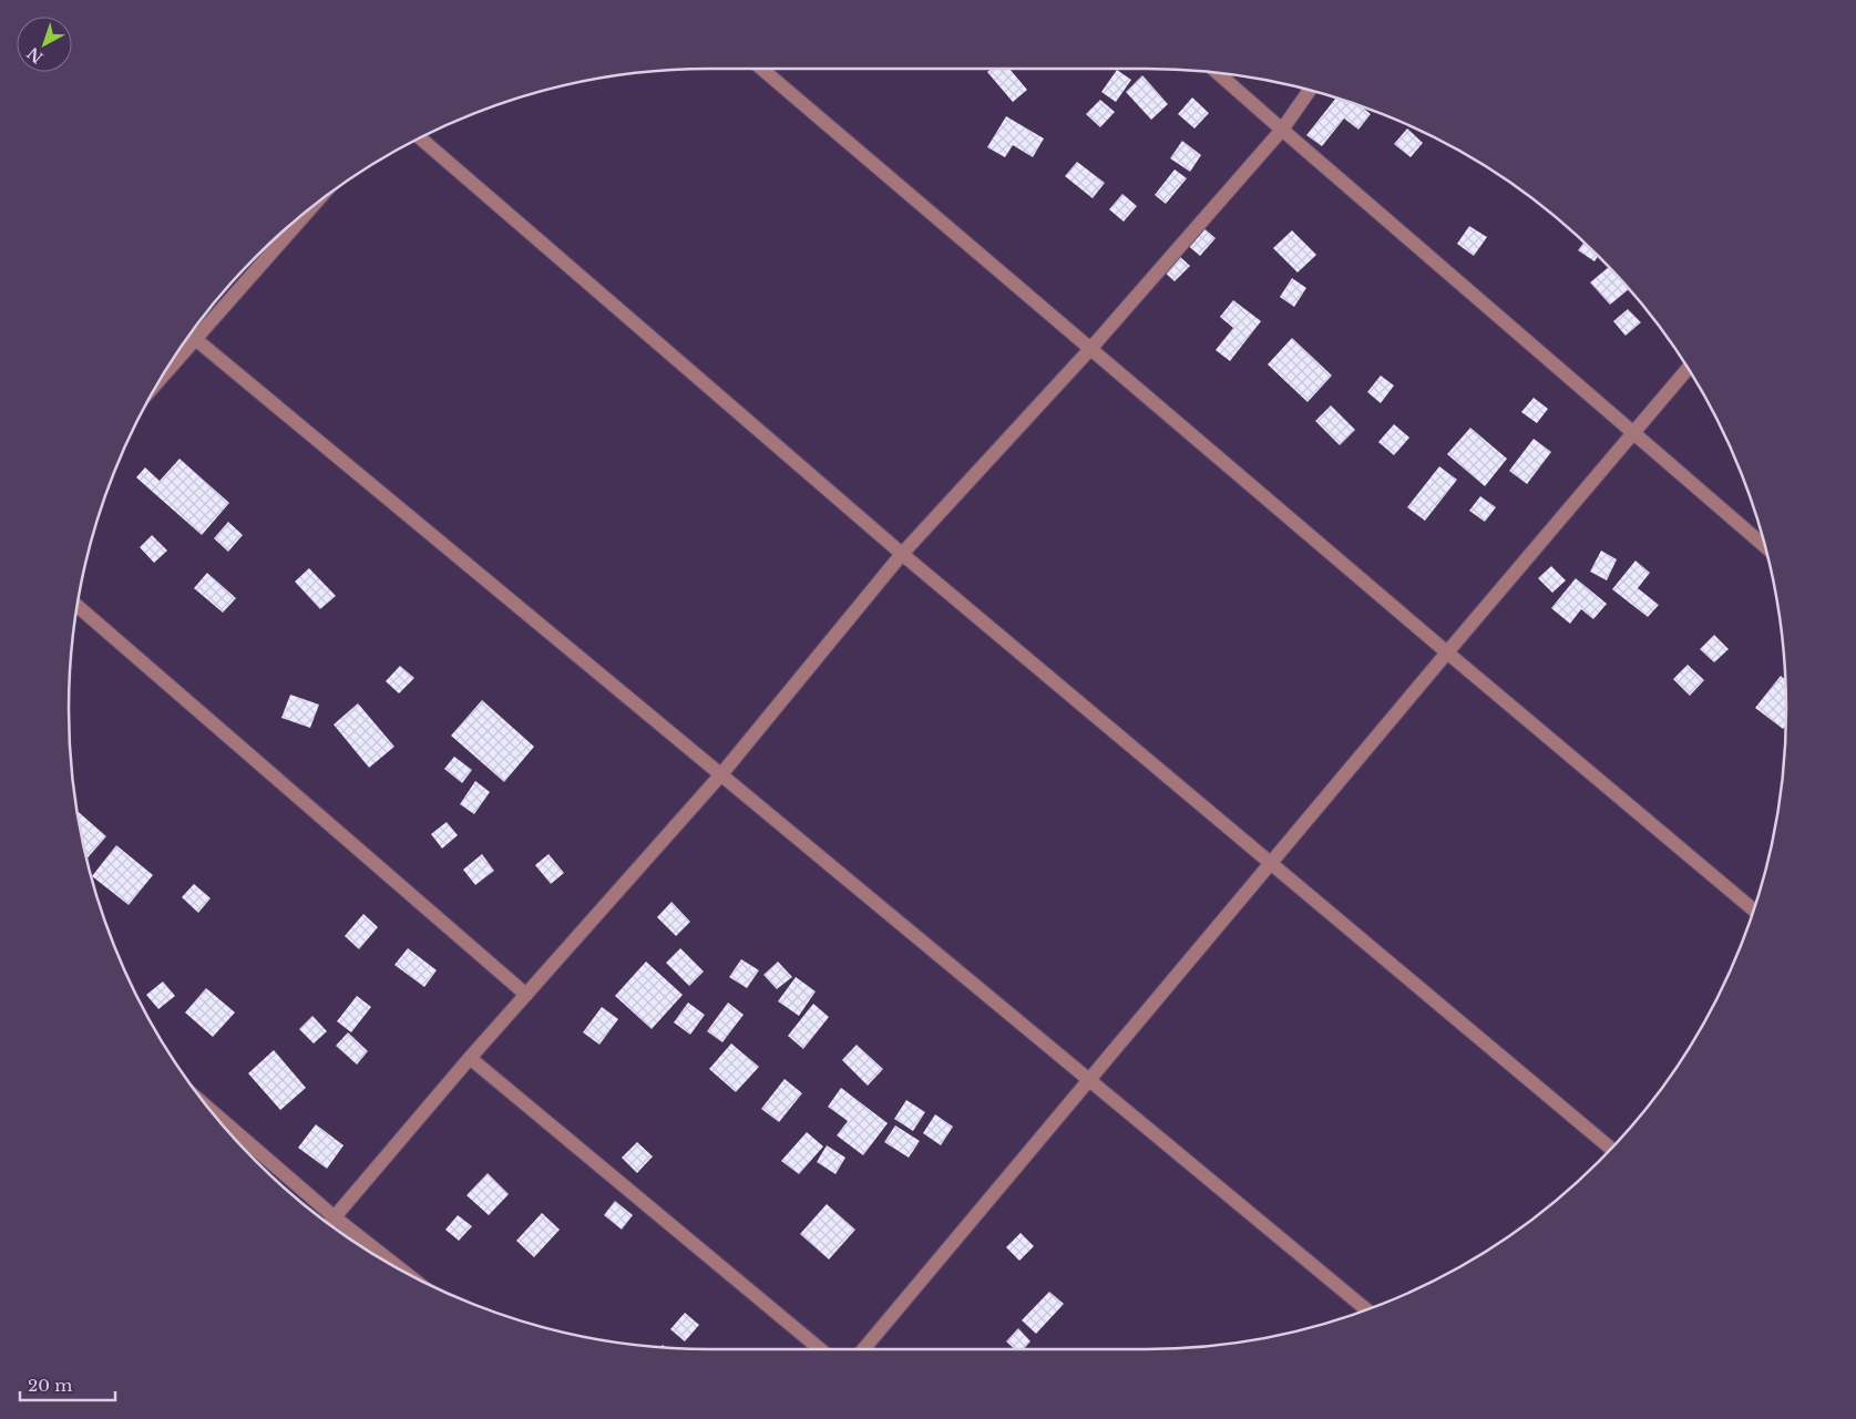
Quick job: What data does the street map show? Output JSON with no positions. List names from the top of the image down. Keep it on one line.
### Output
{"scale_bar":"20 m","north":"bottom left"}
